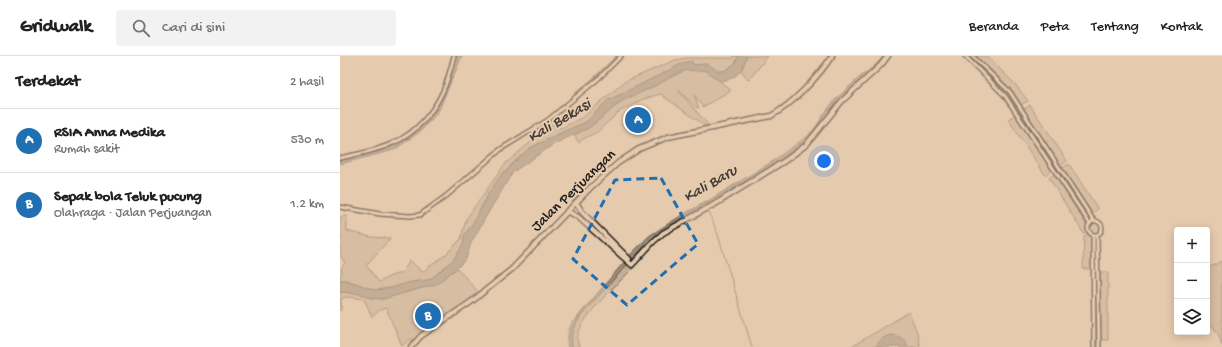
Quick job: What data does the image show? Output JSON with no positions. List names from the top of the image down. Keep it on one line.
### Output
{"streets":{"main road":["Jalan Perjuangan"]},"water":["Kali Bekasi","Kali Baru"],"page":{"header":"Gridwalk","search":"Cari di sini","nav":["Beranda","Peta","Tentang","Kontak"],"heading":["Terdekat","2 hasil"],"pins":["A","B"],"list":[{"mark":"A","name":"RSIA Anna Medika","note":"Rumah sakit","value":"530 m"},{"mark":"B","name":"Sepak bola Teluk pucung","note":"Olahraga · Jalan Perjuangan","value":"1.2 km"}],"map_buttons":["+","−"]}}
